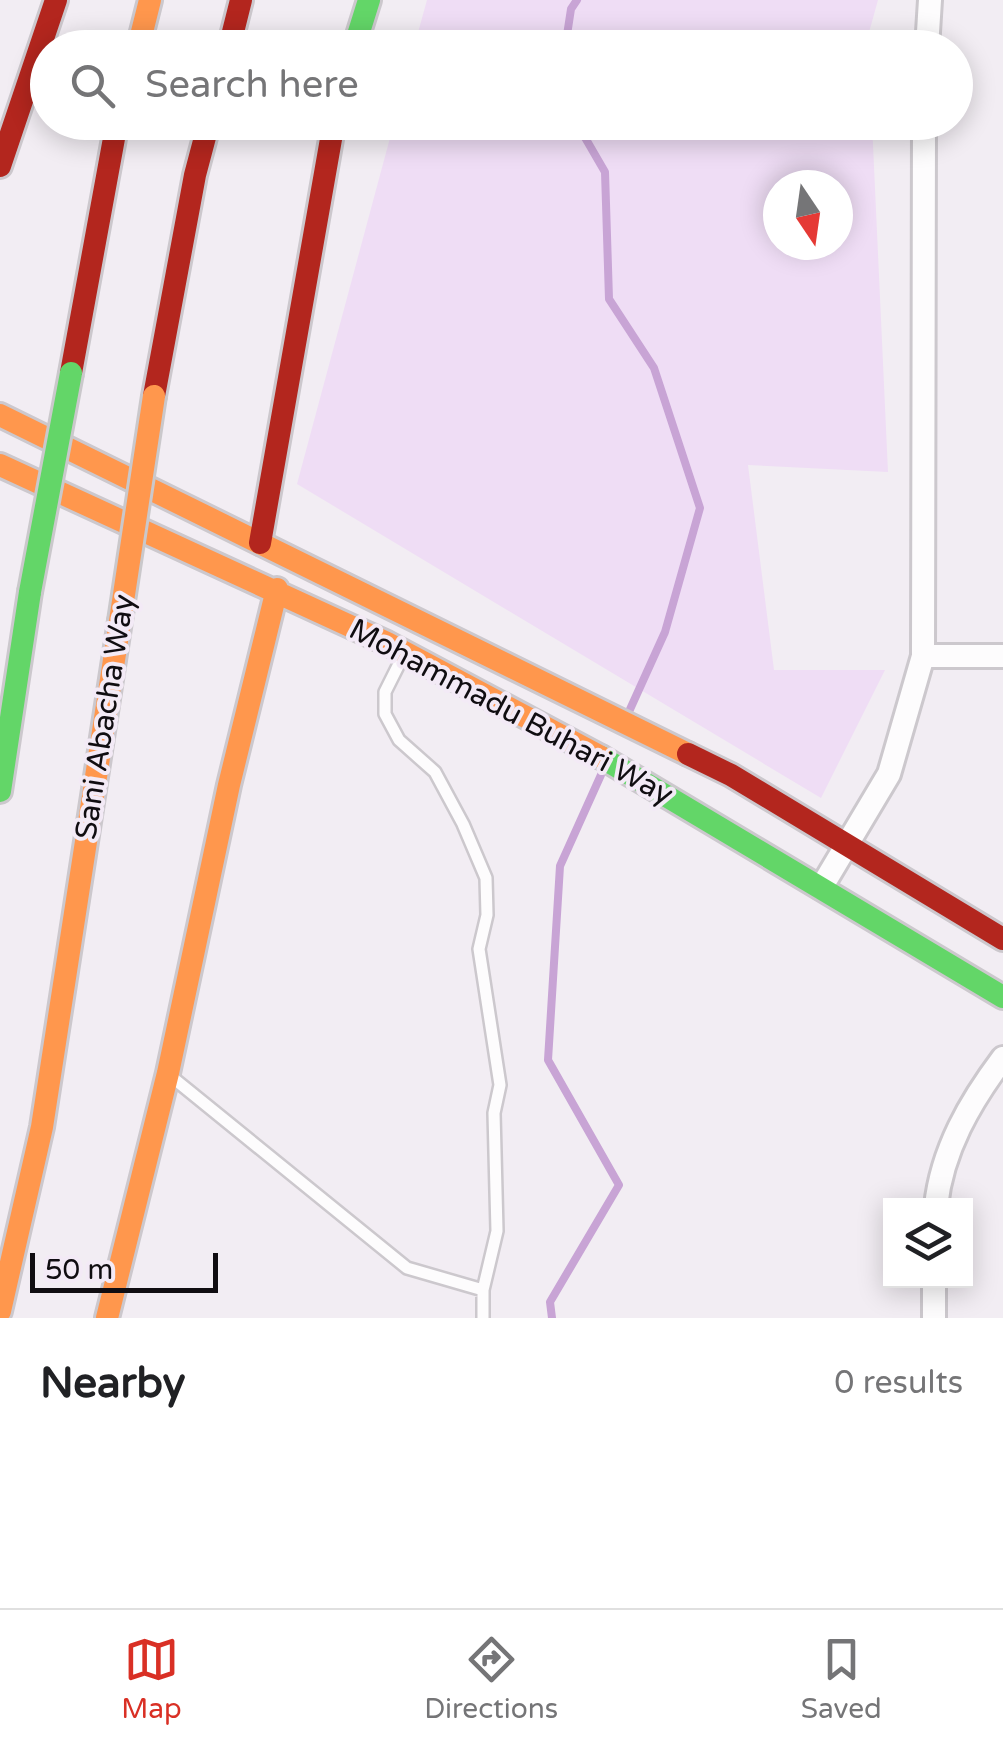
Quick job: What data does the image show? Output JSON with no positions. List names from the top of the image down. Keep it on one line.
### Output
{"streets":{"main road":["Mohammadu Buhari Way","Sani Abacha Way"]},"scale_bar":"50 m","north":"bottom","page":{"search":"Search here","scale":"50 m","heading":["Nearby","0 results"],"nav":["Map","Directions","Saved"]}}
